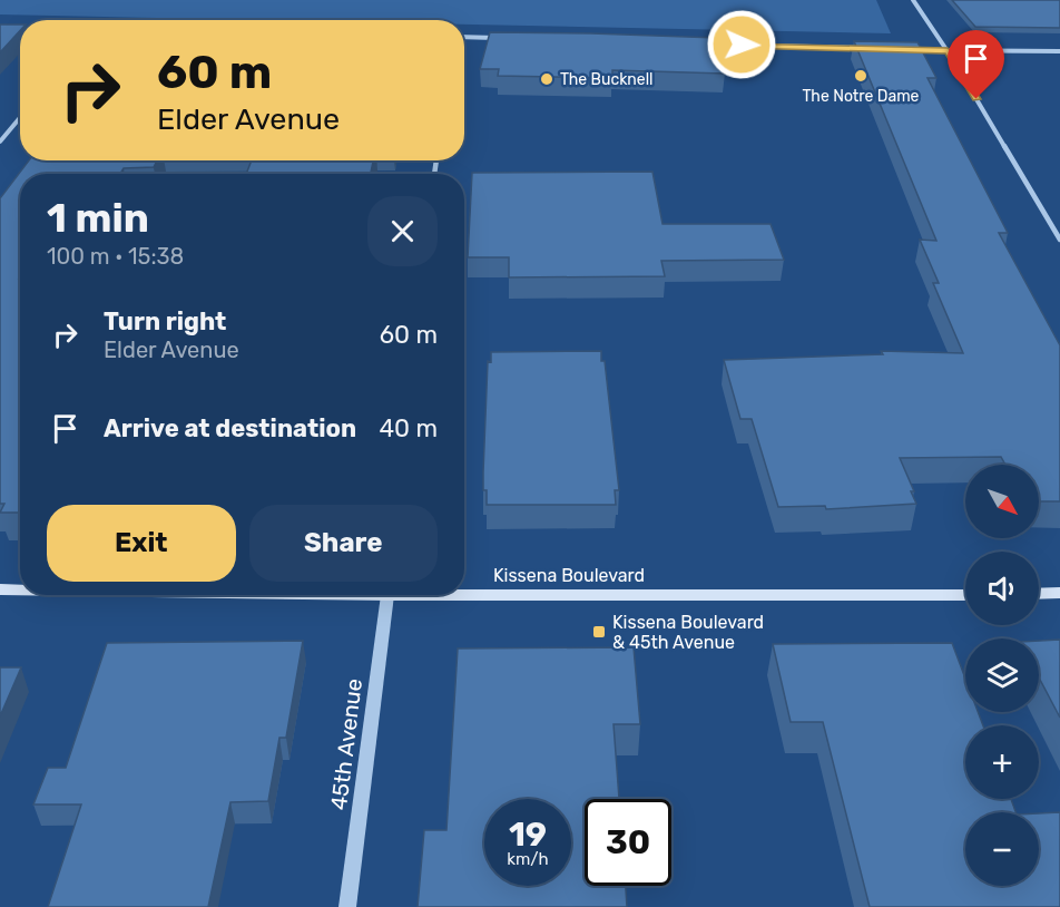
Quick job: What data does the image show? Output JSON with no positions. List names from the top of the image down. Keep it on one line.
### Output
{"streets":{"main road":["Kissena Boulevard"],"street":["45th Avenue"]},"places":{"other":["The Notre Dame","The Bucknell"],"transit":["Kissena Boulevard & 45th Avenue"]},"north":"bottom right","page":{"turn":["60 m","Elder Avenue"],"heading":["1 min","100 m · 15:38"],"list":[{"name":"Turn right","note":"Elder Avenue","value":"60 m"},{"name":"Arrive at destination","value":"40 m"}],"map_buttons":["+","−"],"buttons":["Exit","Share"],"speed":"19 km/h","limit":"30"}}
